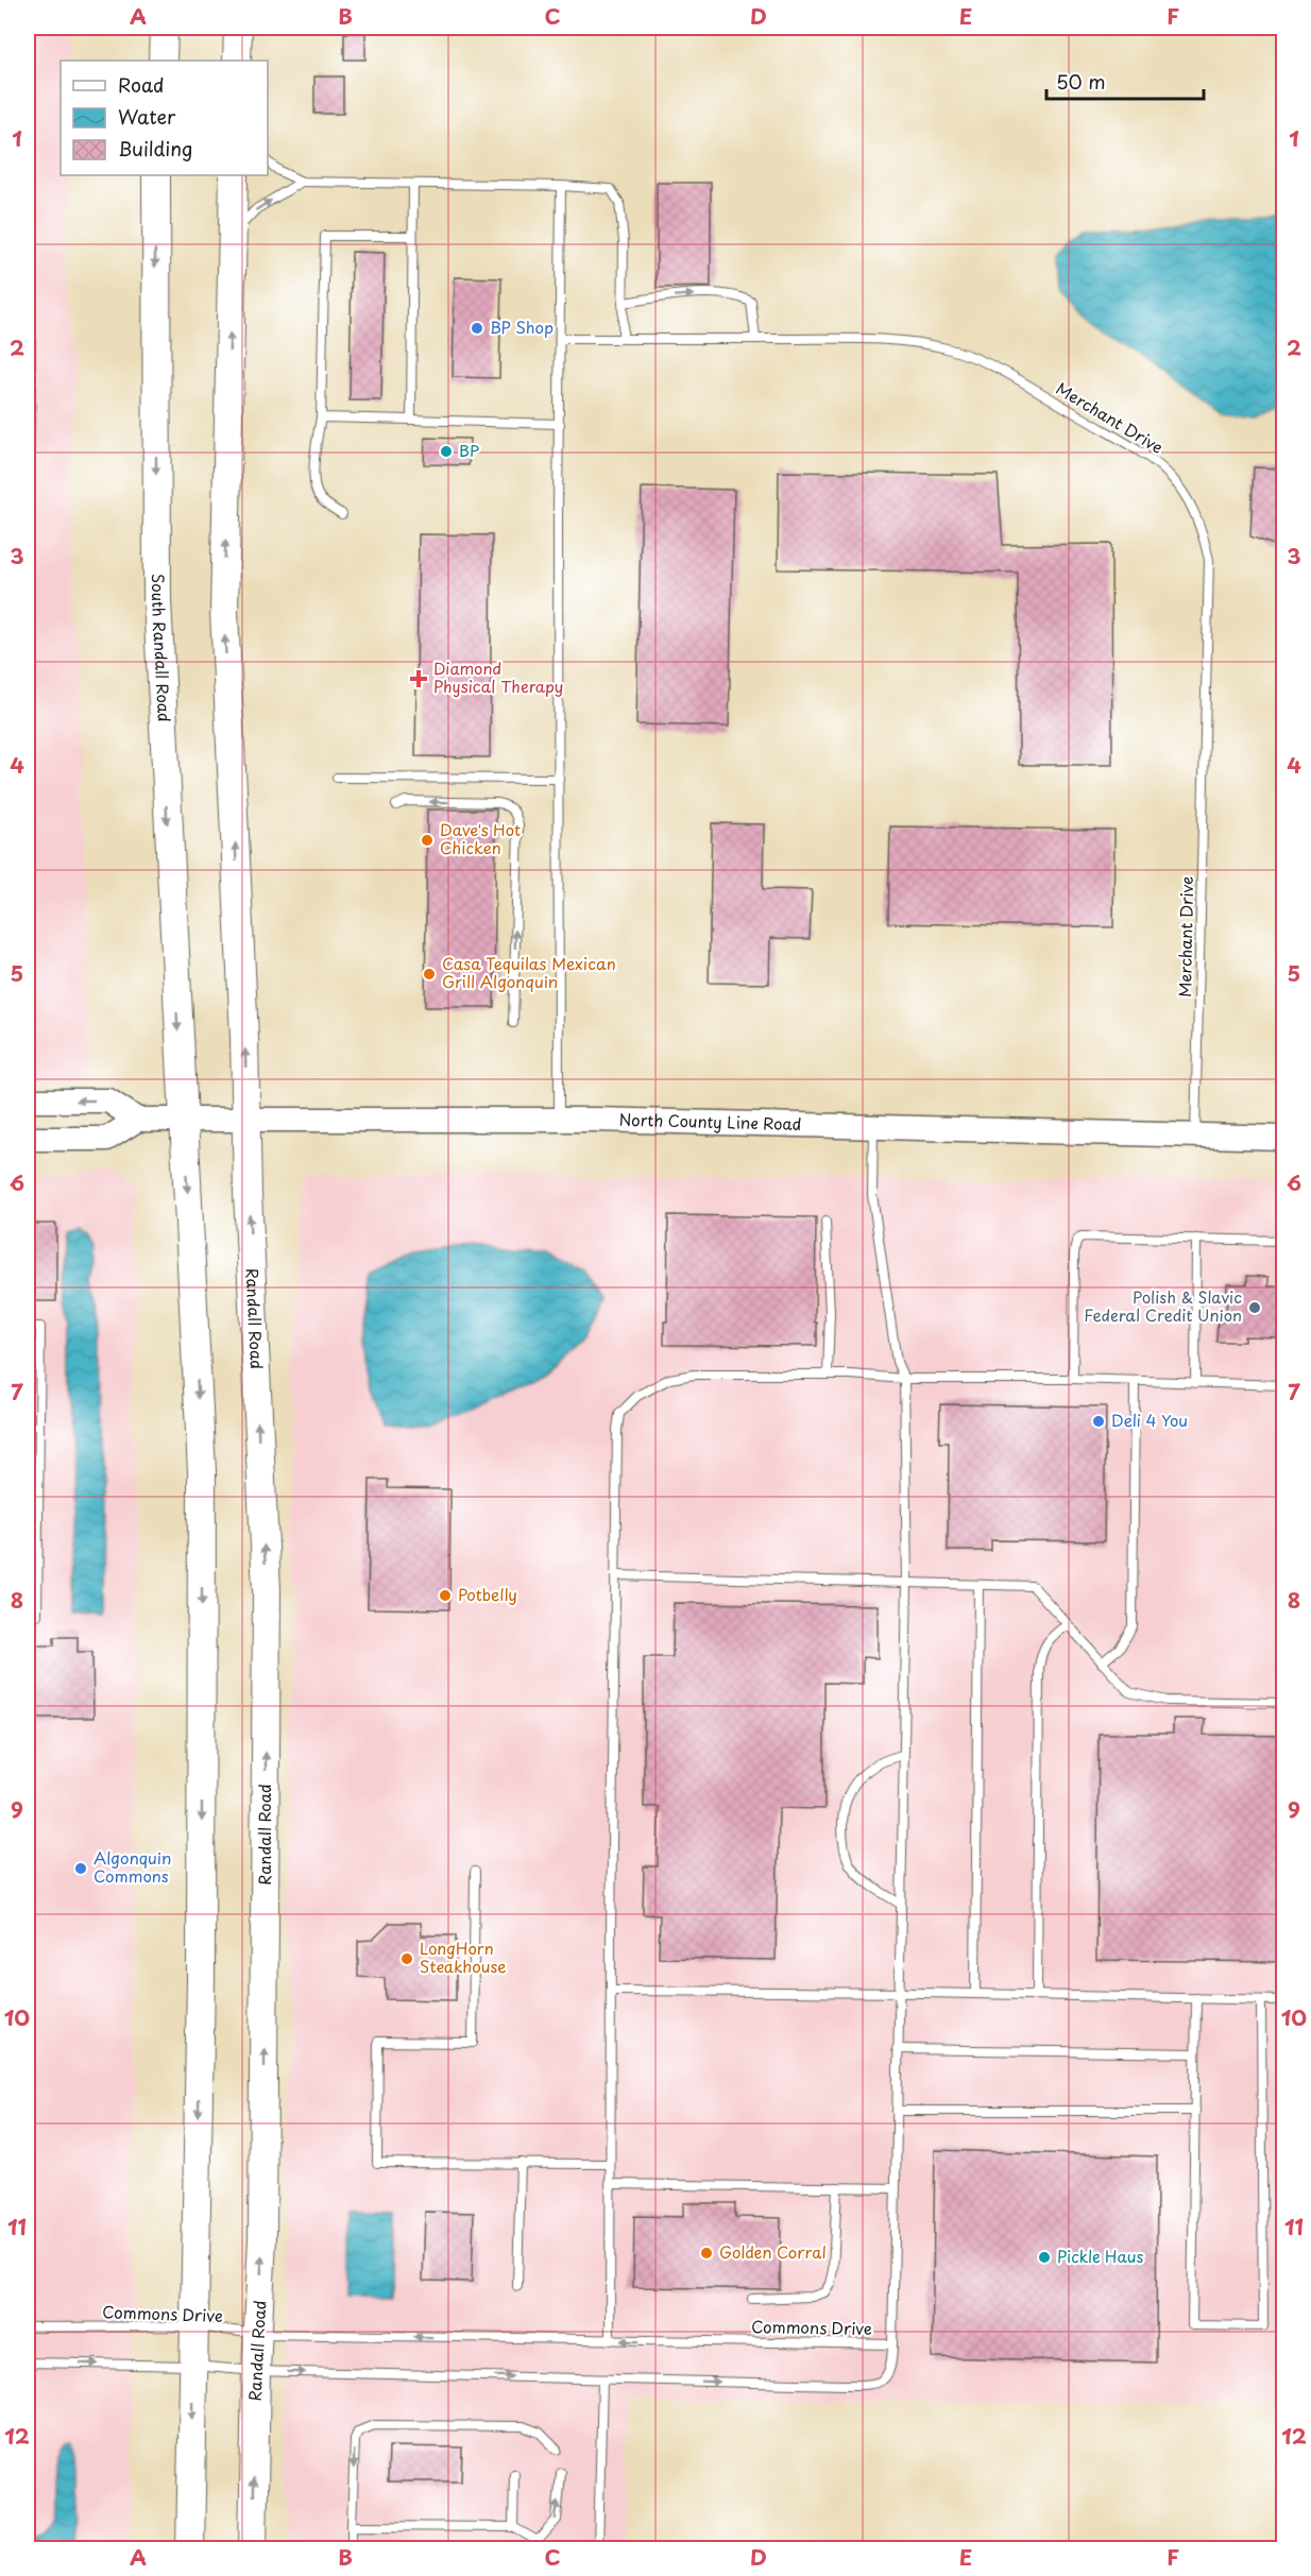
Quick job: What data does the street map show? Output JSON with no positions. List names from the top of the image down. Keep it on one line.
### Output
{"streets":{"main road":["South Randall Road","Randall Road"],"street":["North County Line Road"],"lane":["Merchant Drive","Commons Drive"]},"crossings":[["Merchant Drive","North County Line Road"],["South Randall Road","North County Line Road"],["North County Line Road","Randall Road"],["Randall Road","Commons Drive"]],"places":{"other":["BP Shop","BP","Dave's Hot Chicken","Casa Tequilas Mexican Grill Algonquin","Polish & Slavic Federal Credit Union","Deli 4 You","Potbelly","Algonquin Commons","LongHorn Steakhouse","Golden Corral","Pickle Haus"],"health":["Diamond Physical Therapy"]},"legend":["Road","Water","Building"],"scale_bar":"50 m","grid":{"columns":["A","B","C","D","E","F"],"rows":["1","2","3","4","5","6","7","8","9","10","11","12"]}}
